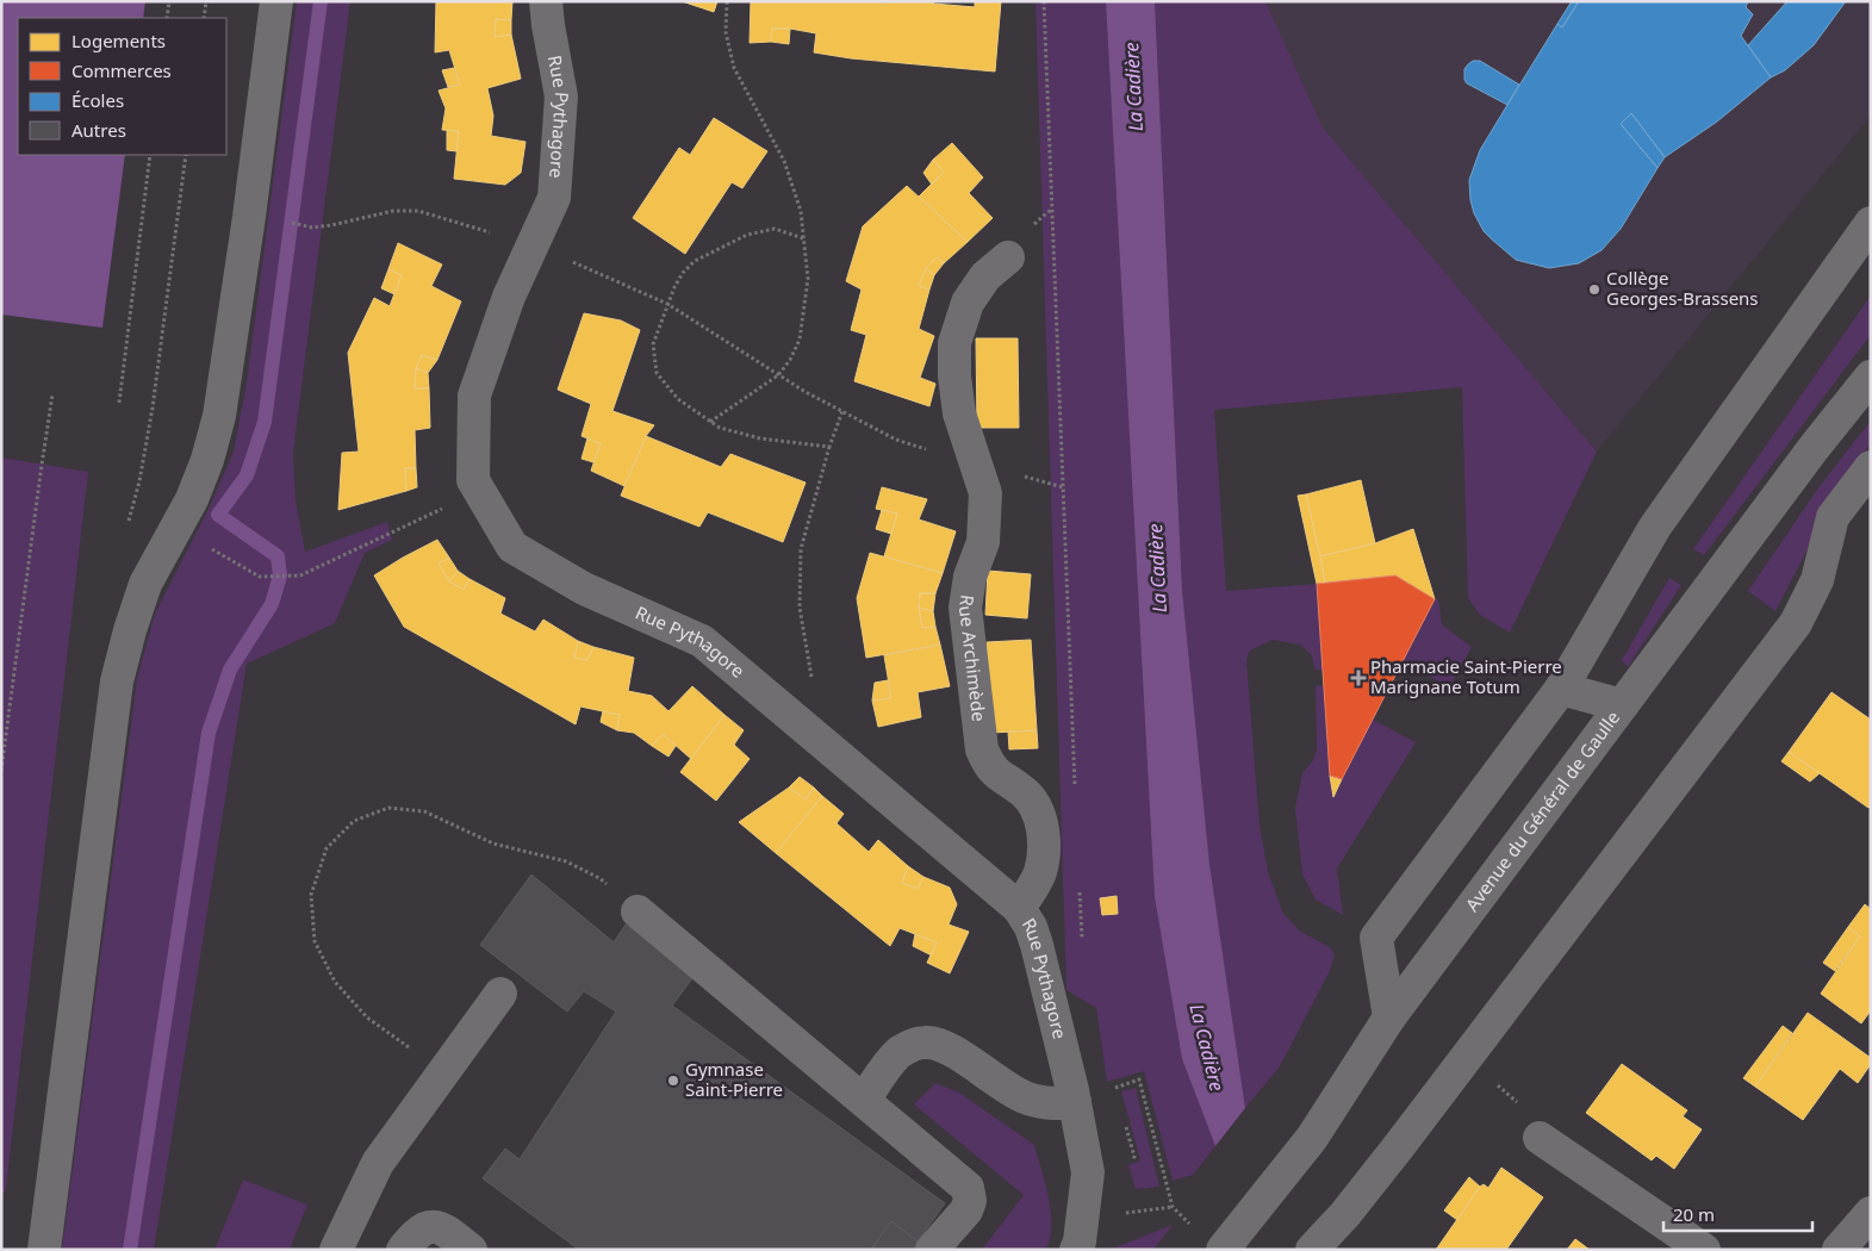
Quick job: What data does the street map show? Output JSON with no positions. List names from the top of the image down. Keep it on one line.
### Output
{"streets":{"street":["Rue Pythagore","Rue Archimède","Avenue du Général de Gaulle"]},"crossings":[["Rue Pythagore","Rue Archimède"]],"water":["La Cadière"],"places":{"other":["Collège Georges-Brassens","Gymnase Saint-Pierre"],"health":["Pharmacie Saint-Pierre Marignane Totum"]},"legend":["Logements","Commerces","Écoles","Autres"],"scale_bar":"20 m"}
